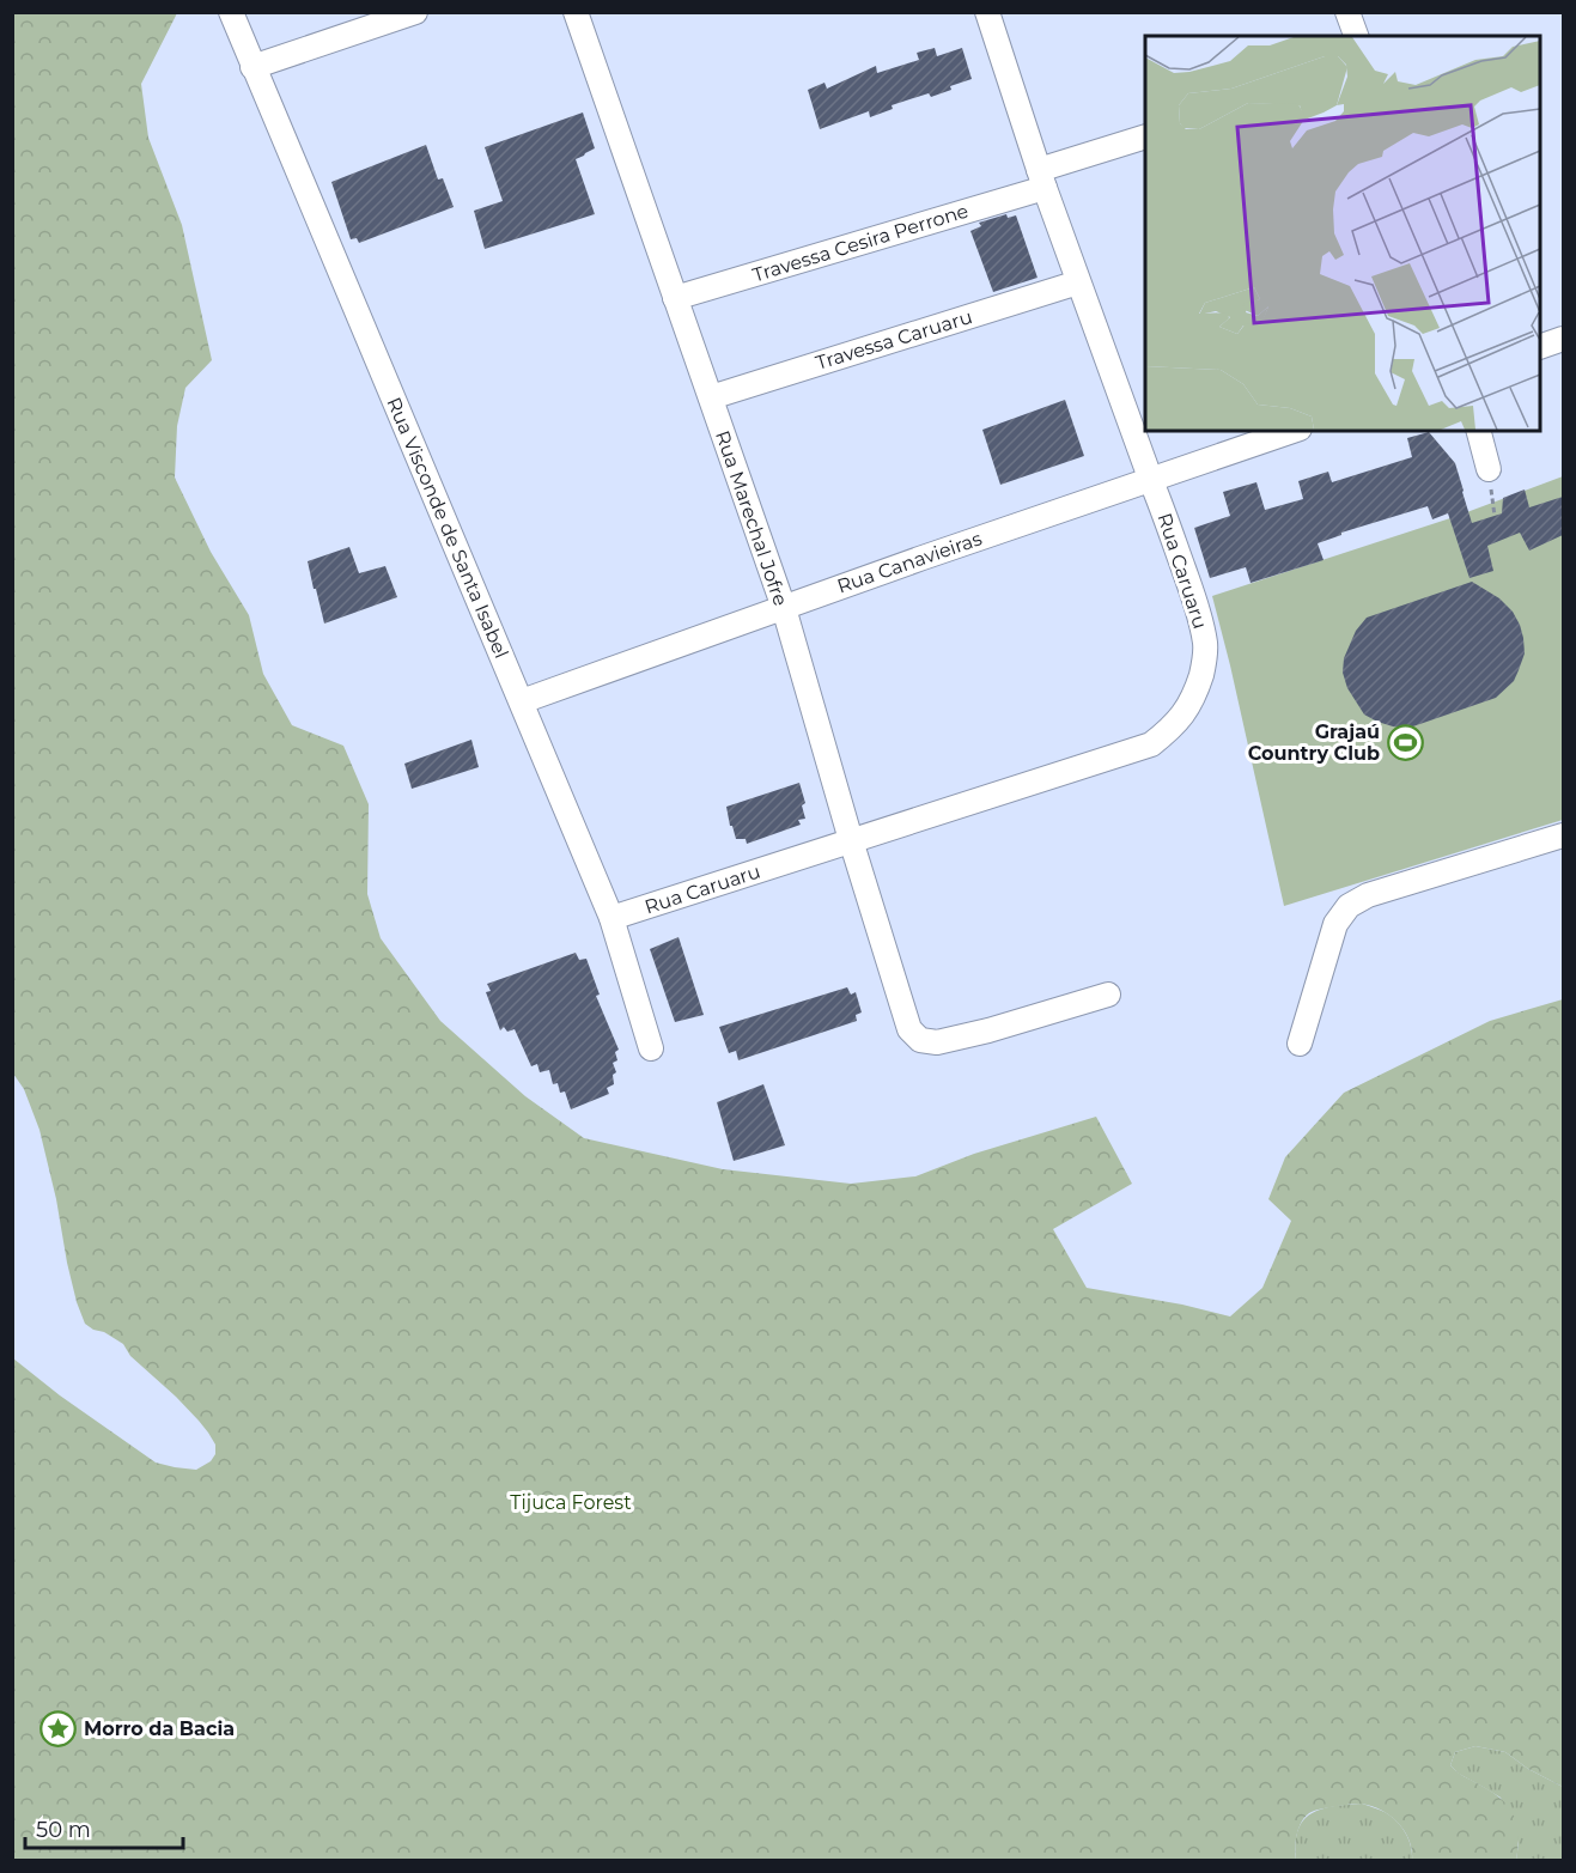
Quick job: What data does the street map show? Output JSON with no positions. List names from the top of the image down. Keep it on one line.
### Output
{"streets":{"street":["Travessa Cesira Perrone","Travessa Caruaru","Rua Marechal Jofre","Rua Visconde de Santa Isabel","Rua Canavieiras","Rua Caruaru"]},"crossings":[["Travessa Cesira Perrone","Rua Marechal Jofre"],["Travessa Cesira Perrone","Rua Caruaru"],["Travessa Caruaru","Rua Marechal Jofre"],["Travessa Caruaru","Rua Caruaru"],["Rua Marechal Jofre","Rua Canavieiras"],["Rua Marechal Jofre","Rua Caruaru"],["Rua Visconde de Santa Isabel","Rua Canavieiras"],["Rua Visconde de Santa Isabel","Rua Caruaru"],["Rua Canavieiras","Rua Caruaru"]],"parks":["Tijuca Forest"],"places":{"sports":["Grajaú Country Club"],"place":["Morro da Bacia"]},"scale_bar":"50 m"}
